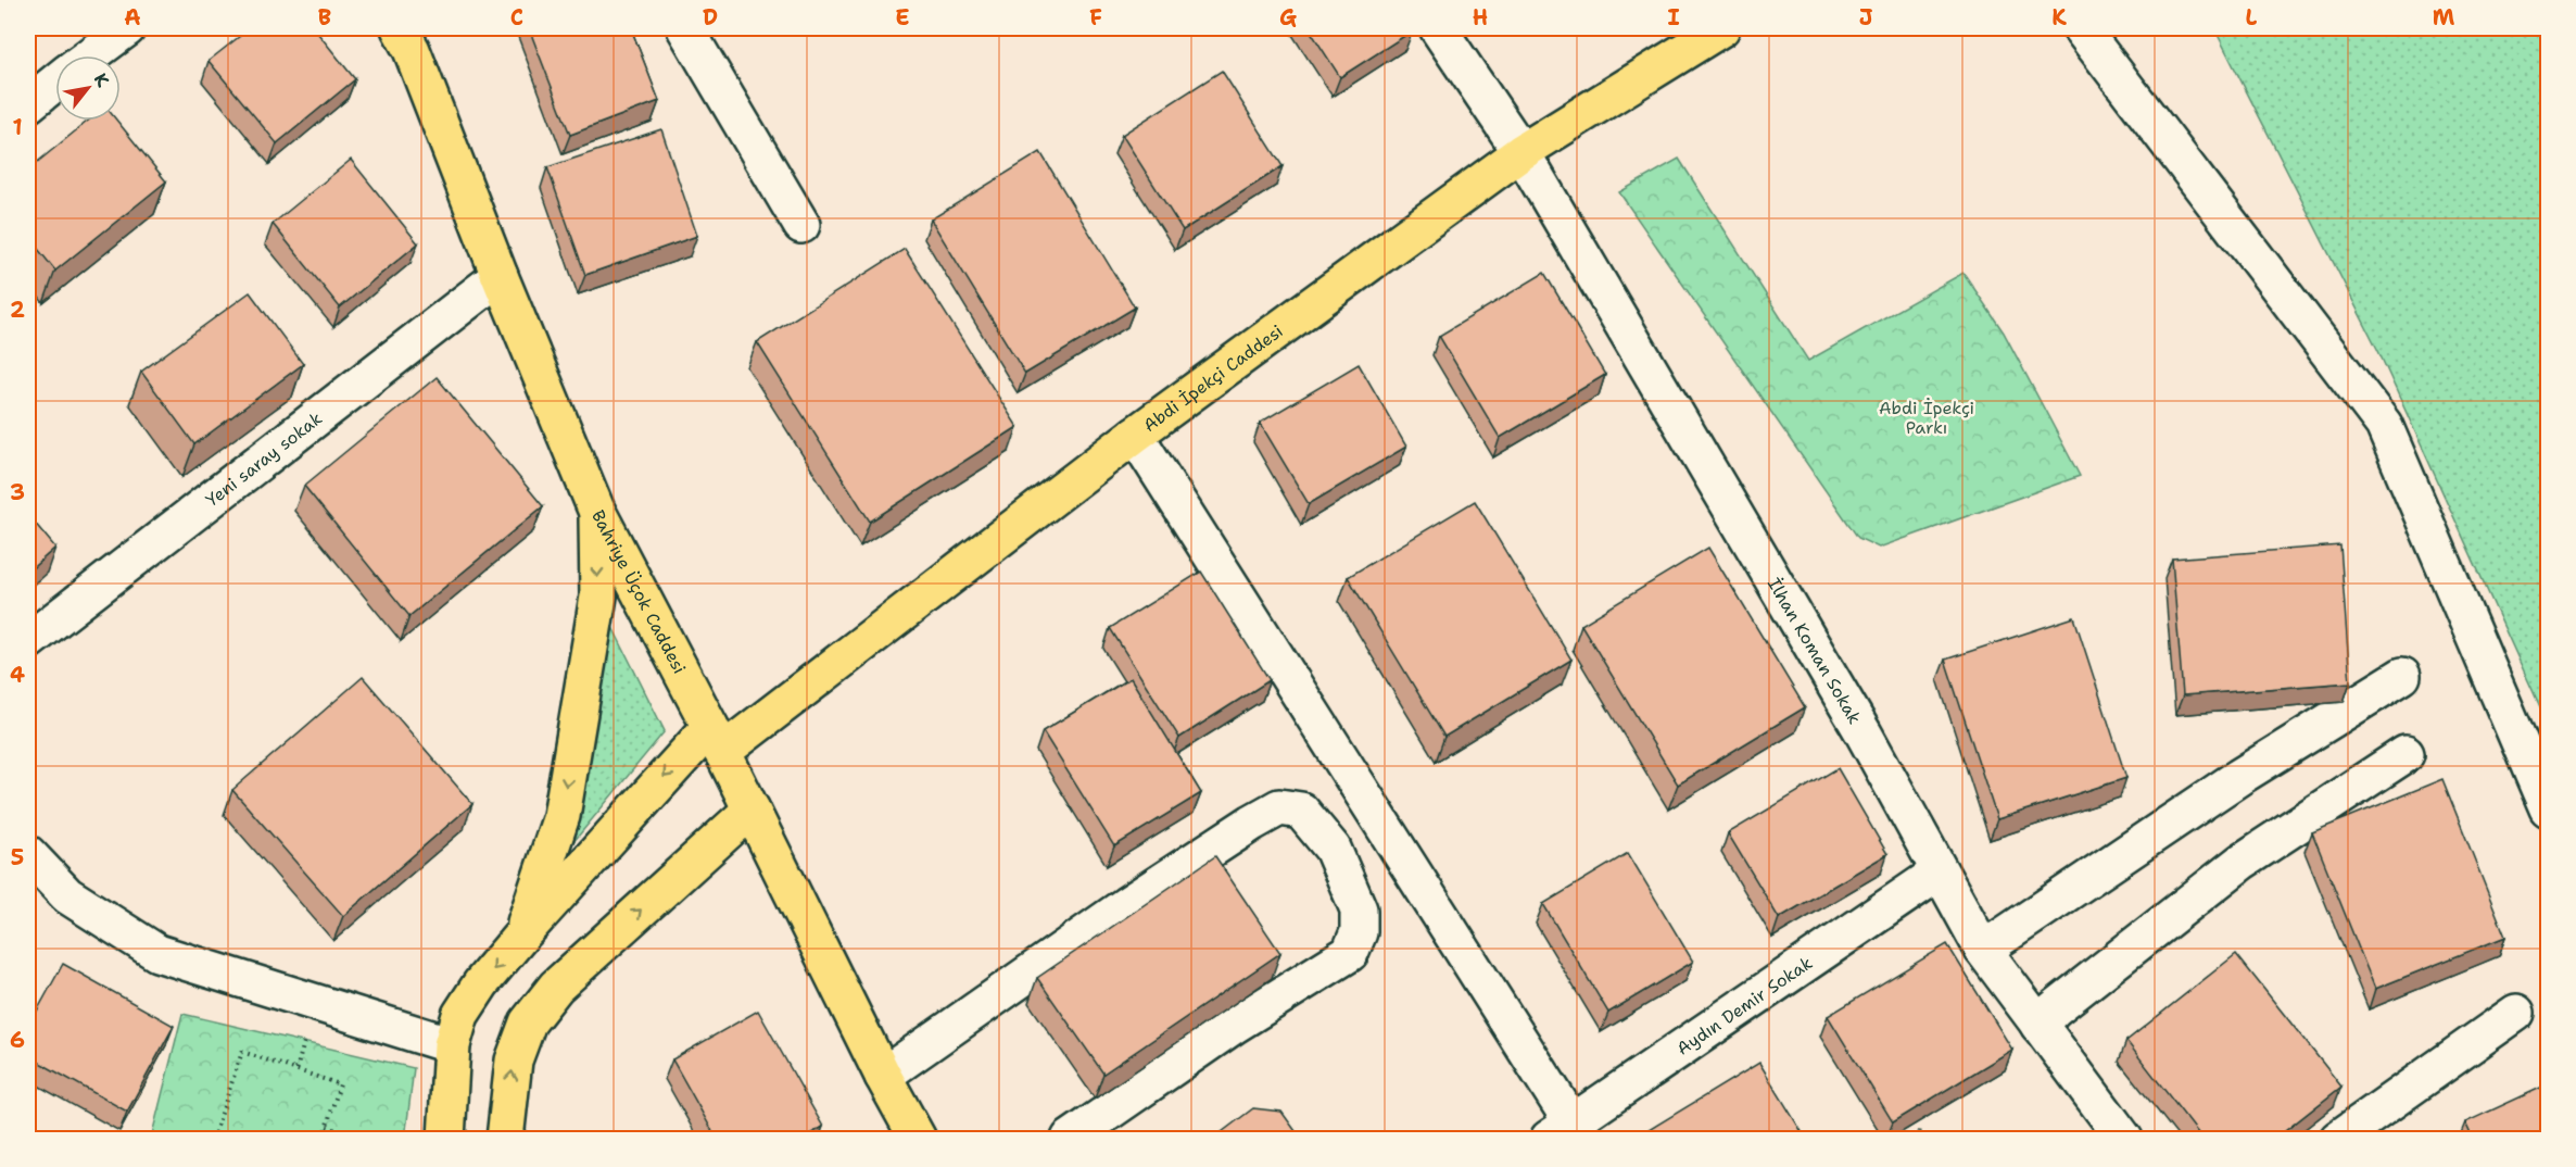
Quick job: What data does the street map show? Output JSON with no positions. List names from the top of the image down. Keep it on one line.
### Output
{"streets":{"main road":["Abdi İpekçi Caddesi","Bahriye Üçok Caddesi"],"street":["Yeni saray sokak","İlhan Koman Sokak","Aydın Demir Sokak"]},"crossings":[["Abdi İpekçi Caddesi","Bahriye Üçok Caddesi"],["Abdi İpekçi Caddesi","İlhan Koman Sokak"],["Yeni saray sokak","Bahriye Üçok Caddesi"],["İlhan Koman Sokak","Aydın Demir Sokak"]],"parks":["Abdi İpekçi Parkı"],"north":"top right","grid":{"columns":["A","B","C","D","E","F","G","H","I","J","K","L","M"],"rows":["1","2","3","4","5","6"]}}
